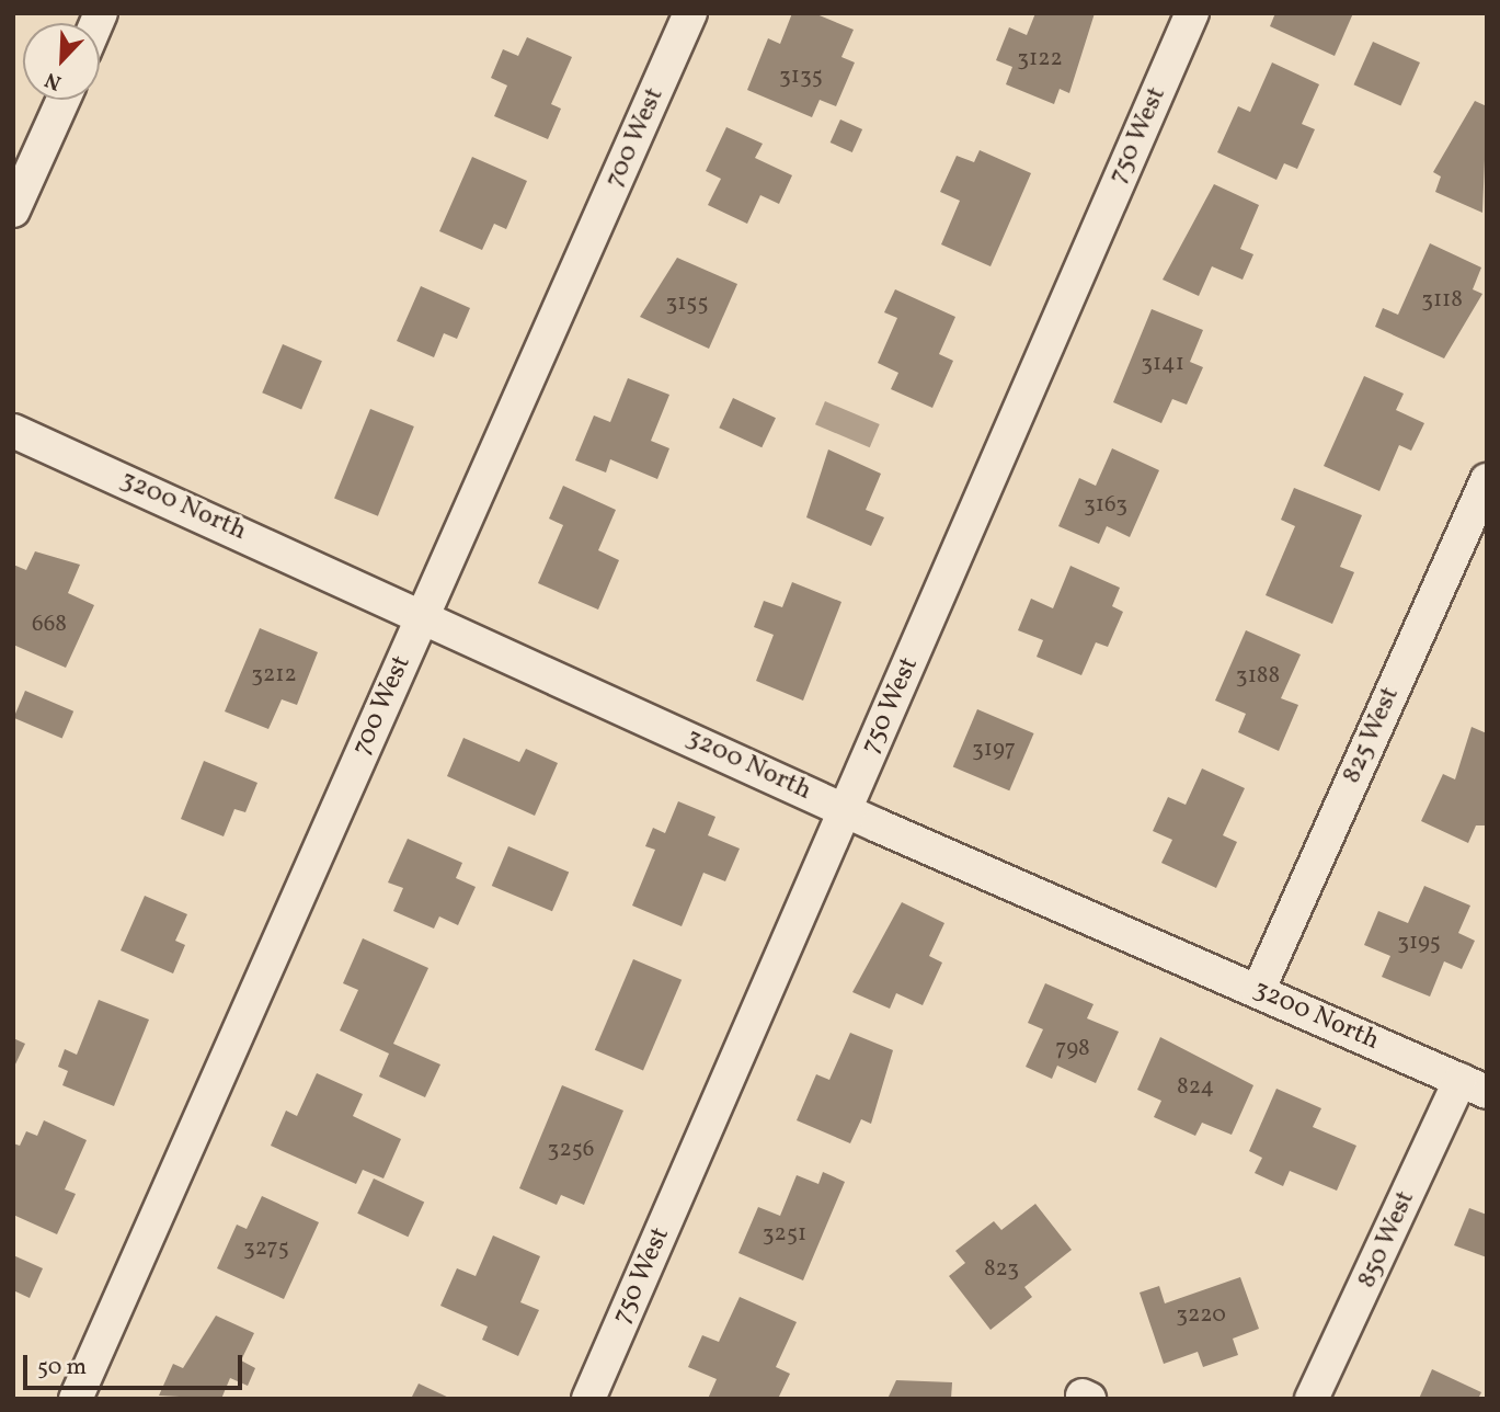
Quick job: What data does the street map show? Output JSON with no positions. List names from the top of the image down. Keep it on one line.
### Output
{"streets":{"street":["750 West","700 West","3200 North","825 West","850 West"]},"crossings":[["750 West","3200 North"],["700 West","3200 North"],["3200 North","825 West"],["3200 North","850 West"]],"house_numbers":["3122","3135","3118","3155","3141","3163","668","3212","3188","3197","3195","798","824","3256","3251","3275","823","3220"],"scale_bar":"50 m","north":"bottom left"}
